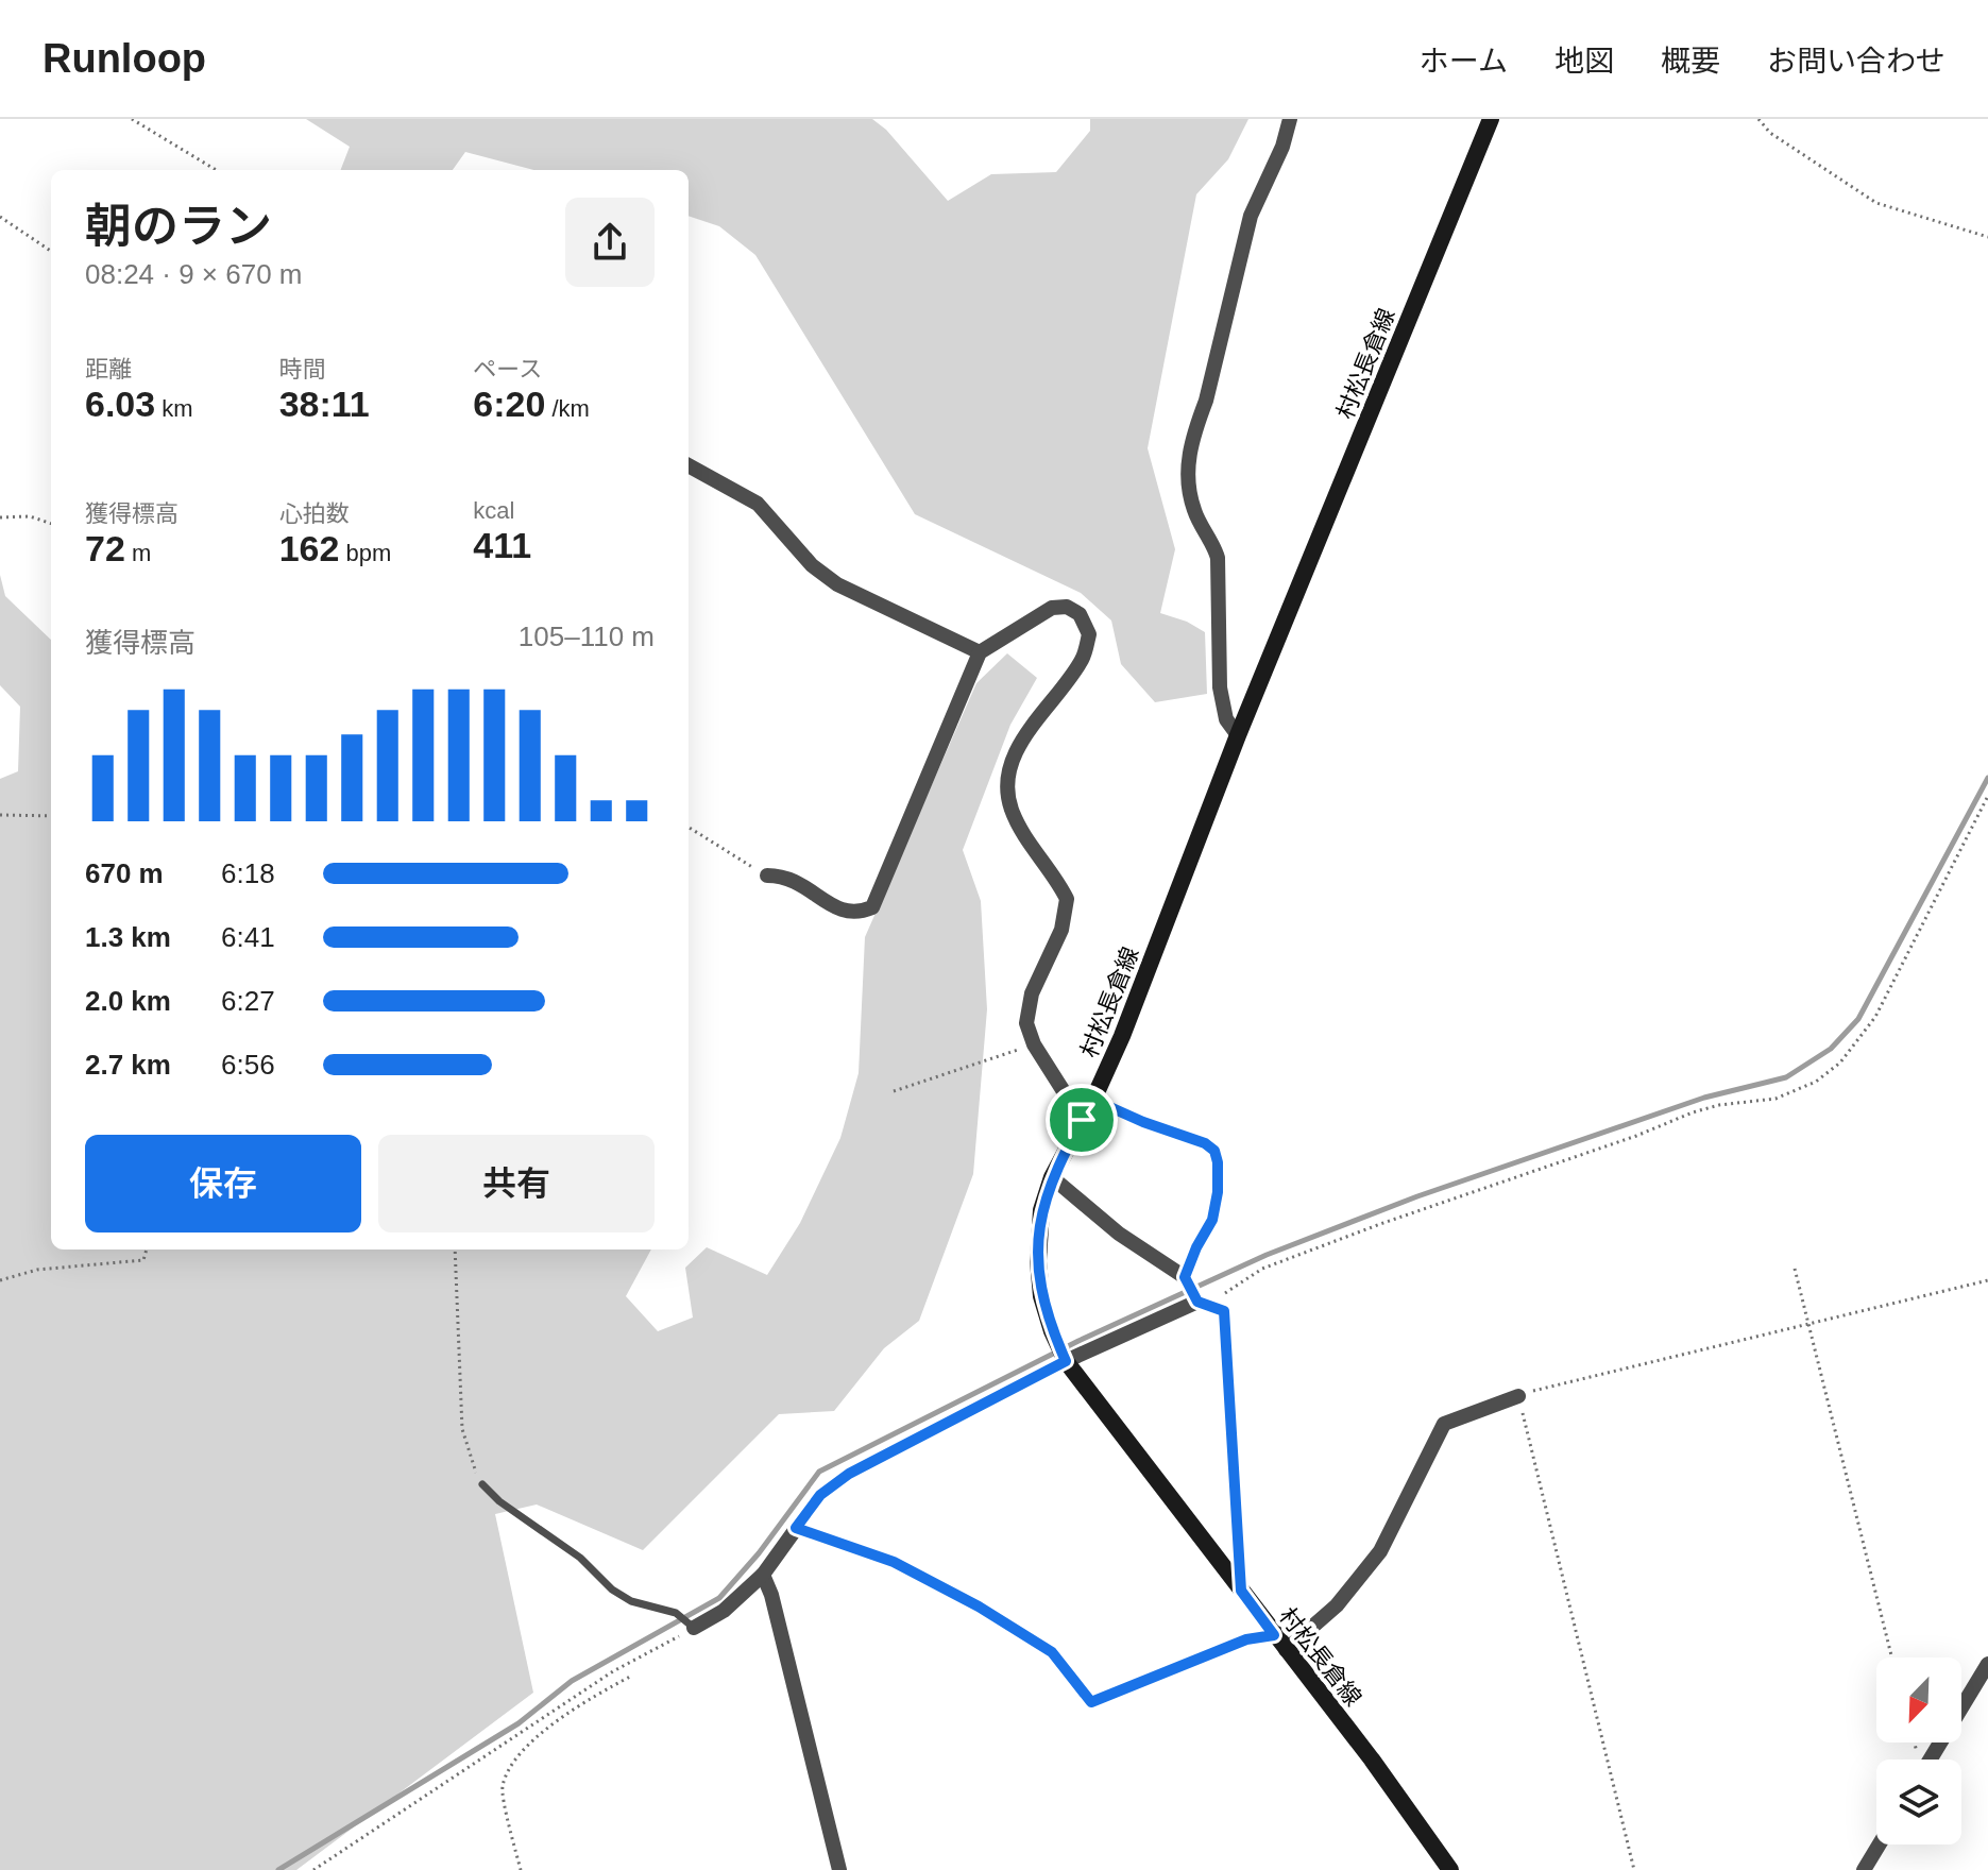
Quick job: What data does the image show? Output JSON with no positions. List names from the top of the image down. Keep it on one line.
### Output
{"streets":{"main road":["村松長倉線"]},"north":"bottom left","page":{"header":"Runloop","nav":["ホーム","地図","概要","お問い合わせ"],"heading":["朝のラン","08:24 · 9 × 670 m"],"stats":[["距離","6.03 km"],["時間","38:11"],["ペース","6:20 /km"],["獲得標高","72 m"],["心拍数","162 bpm"],["kcal","411"]],"chart":["獲得標高","105–110 m"],"list":[{"name":"670 m","note":"6:18"},{"name":"1.3 km","note":"6:41"},{"name":"2.0 km","note":"6:27"},{"name":"2.7 km","note":"6:56"}],"buttons":["保存","共有"]}}
